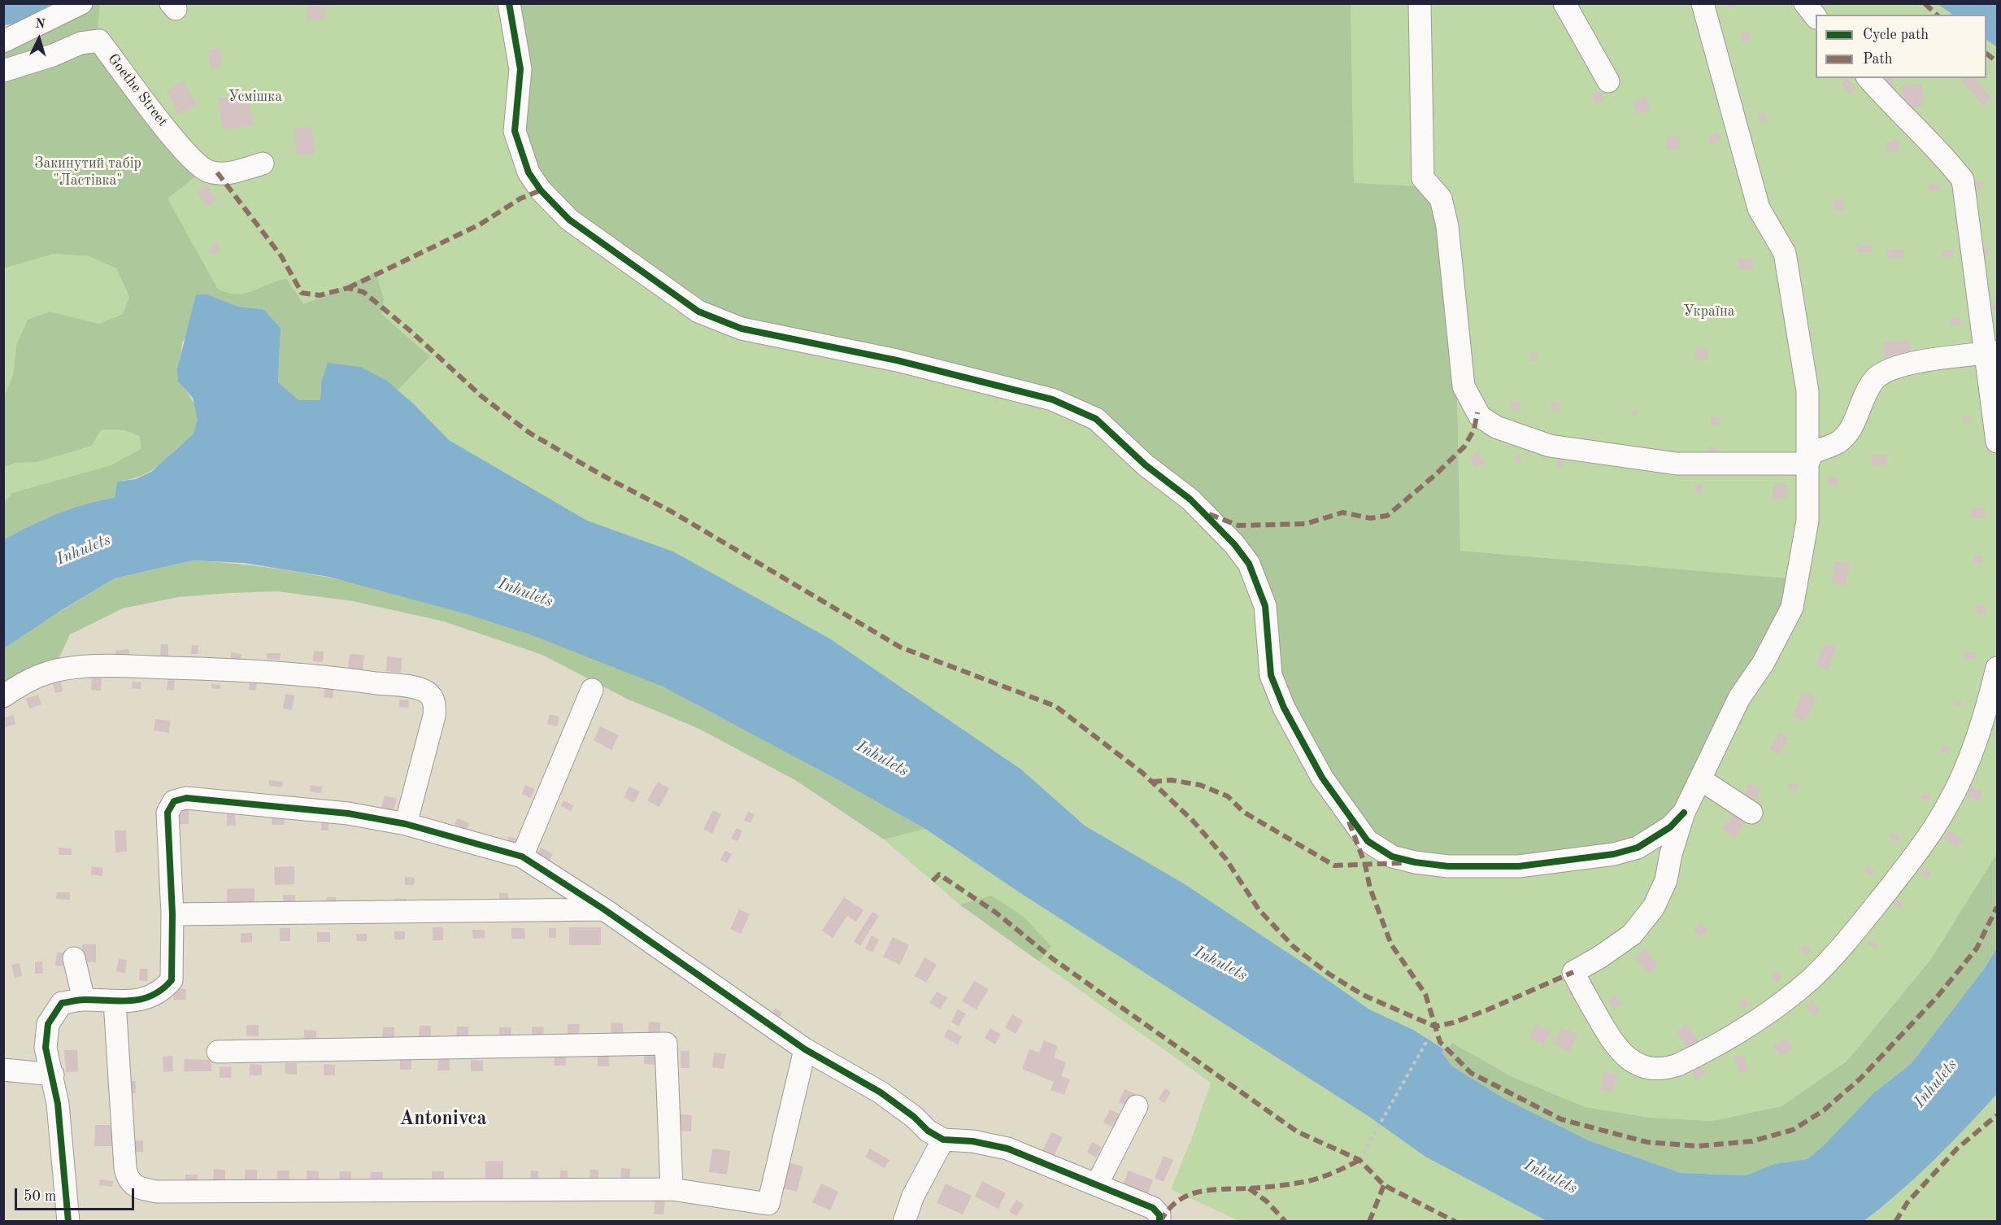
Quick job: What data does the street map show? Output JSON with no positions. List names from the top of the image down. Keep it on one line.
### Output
{"streets":{"street":["Goethe Street"]},"districts":["Antonivca"],"water":["Inhulets"],"parks":["Усмішка","Закинутий табір \"Ластівка\"","Україна"],"legend":["Cycle path","Path"],"scale_bar":"50 m","north":"top"}
